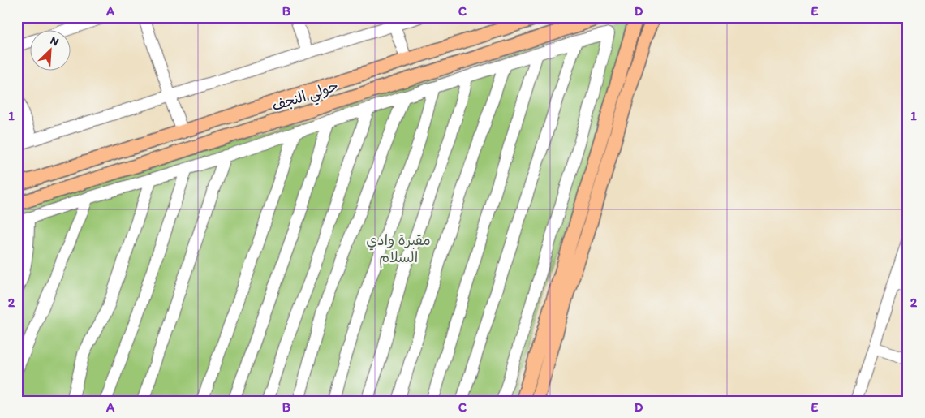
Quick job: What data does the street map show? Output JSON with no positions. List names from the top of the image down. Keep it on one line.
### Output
{"streets":{"main road":["حولي النجف"]},"parks":["مقبرة وادي السلام"],"north":"top right","grid":{"columns":["A","B","C","D","E"],"rows":["1","2"]}}
